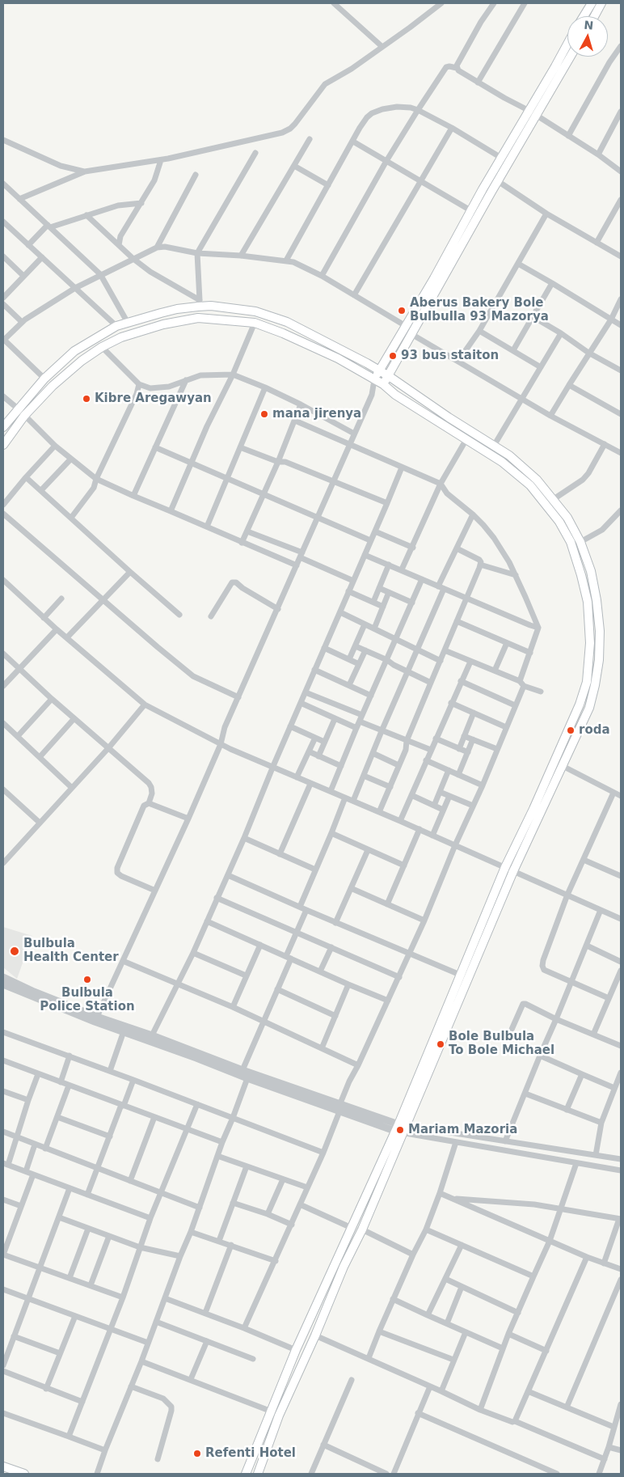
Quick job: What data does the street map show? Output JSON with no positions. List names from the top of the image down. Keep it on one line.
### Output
{"places":["Aberus Bakery Bole Bulbulla 93 Mazorya","93 bus staiton","Kibre Aregawyan","mana jirenya","roda","Bulbula Health Center","Bulbula Police Station","Bole Bulbula To Bole Michael","Mariam Mazoria","Refenti Hotel"],"north":"top"}
